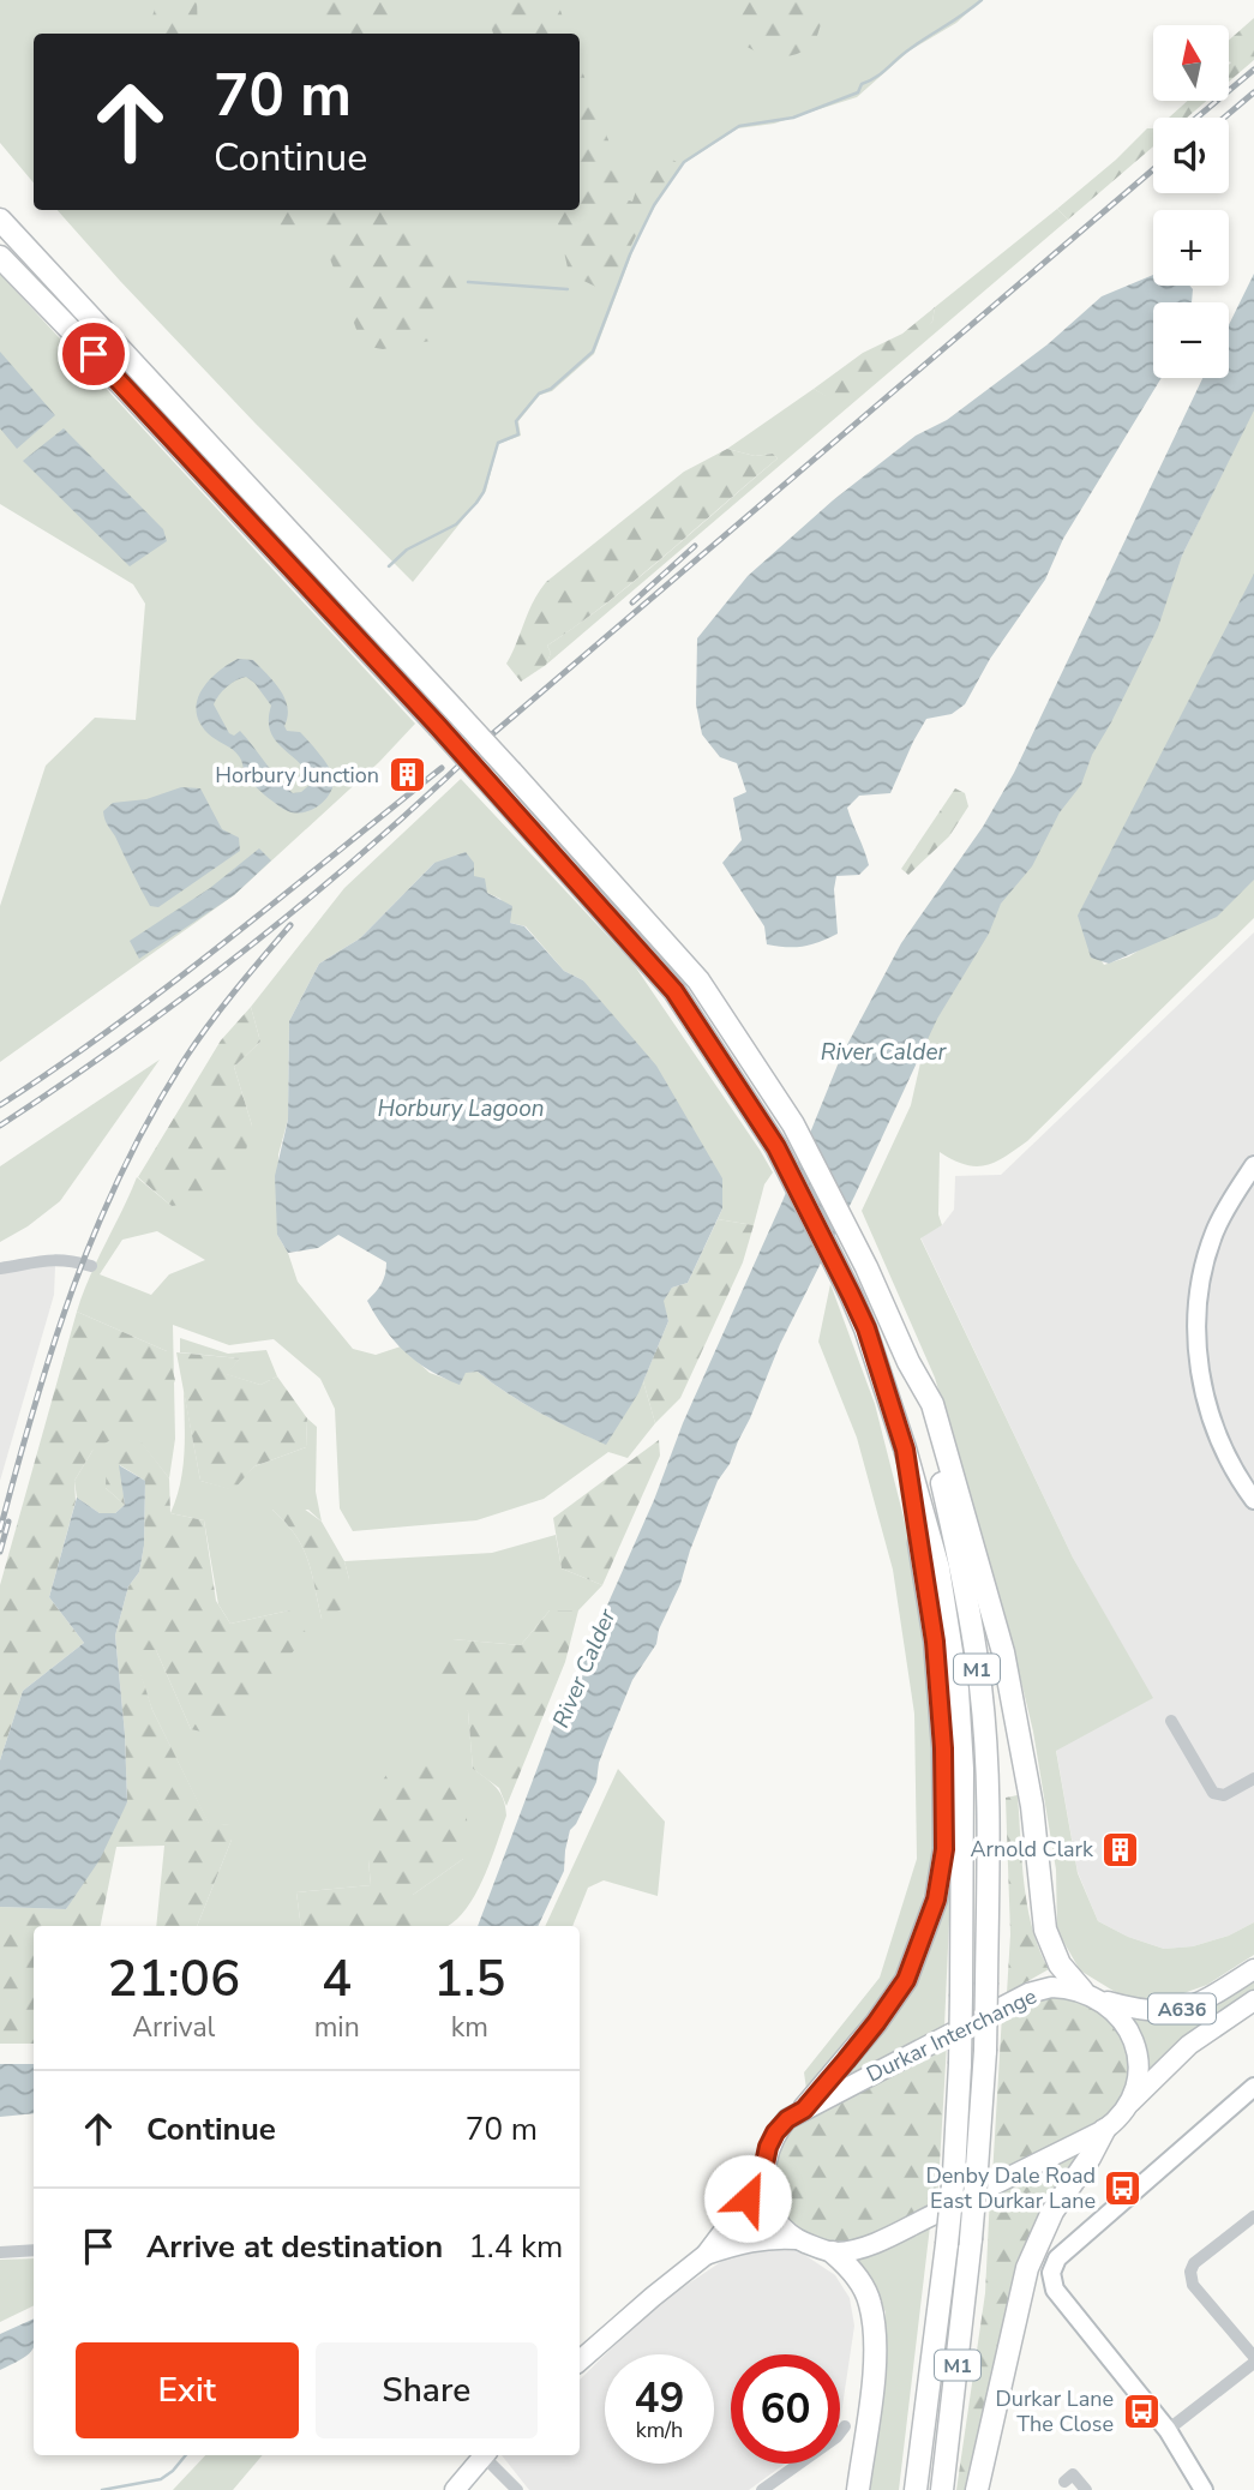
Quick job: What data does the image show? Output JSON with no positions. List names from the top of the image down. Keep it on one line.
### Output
{"streets":{"highway":["M1"],"main road":["A636","Durkar Interchange"]},"crossings":[["A636","Durkar Interchange"]],"water":["River Calder","Horbury Lagoon"],"places":{"building":["Horbury Junction","Arnold Clark"],"bus stop":["Denby Dale Road East Durkar Lane","Durkar Lane The Close"]},"north":"top","page":{"map_buttons":["+","−"],"turn":["70 m","Continue"],"eta":["21:06","Arrival","4","min","1.5","km"],"list":[{"name":"Continue","value":"70 m"},{"name":"Arrive at destination","value":"1.4 km"}],"buttons":["Exit","Share"],"speed":"49 km/h","limit":"60"}}
